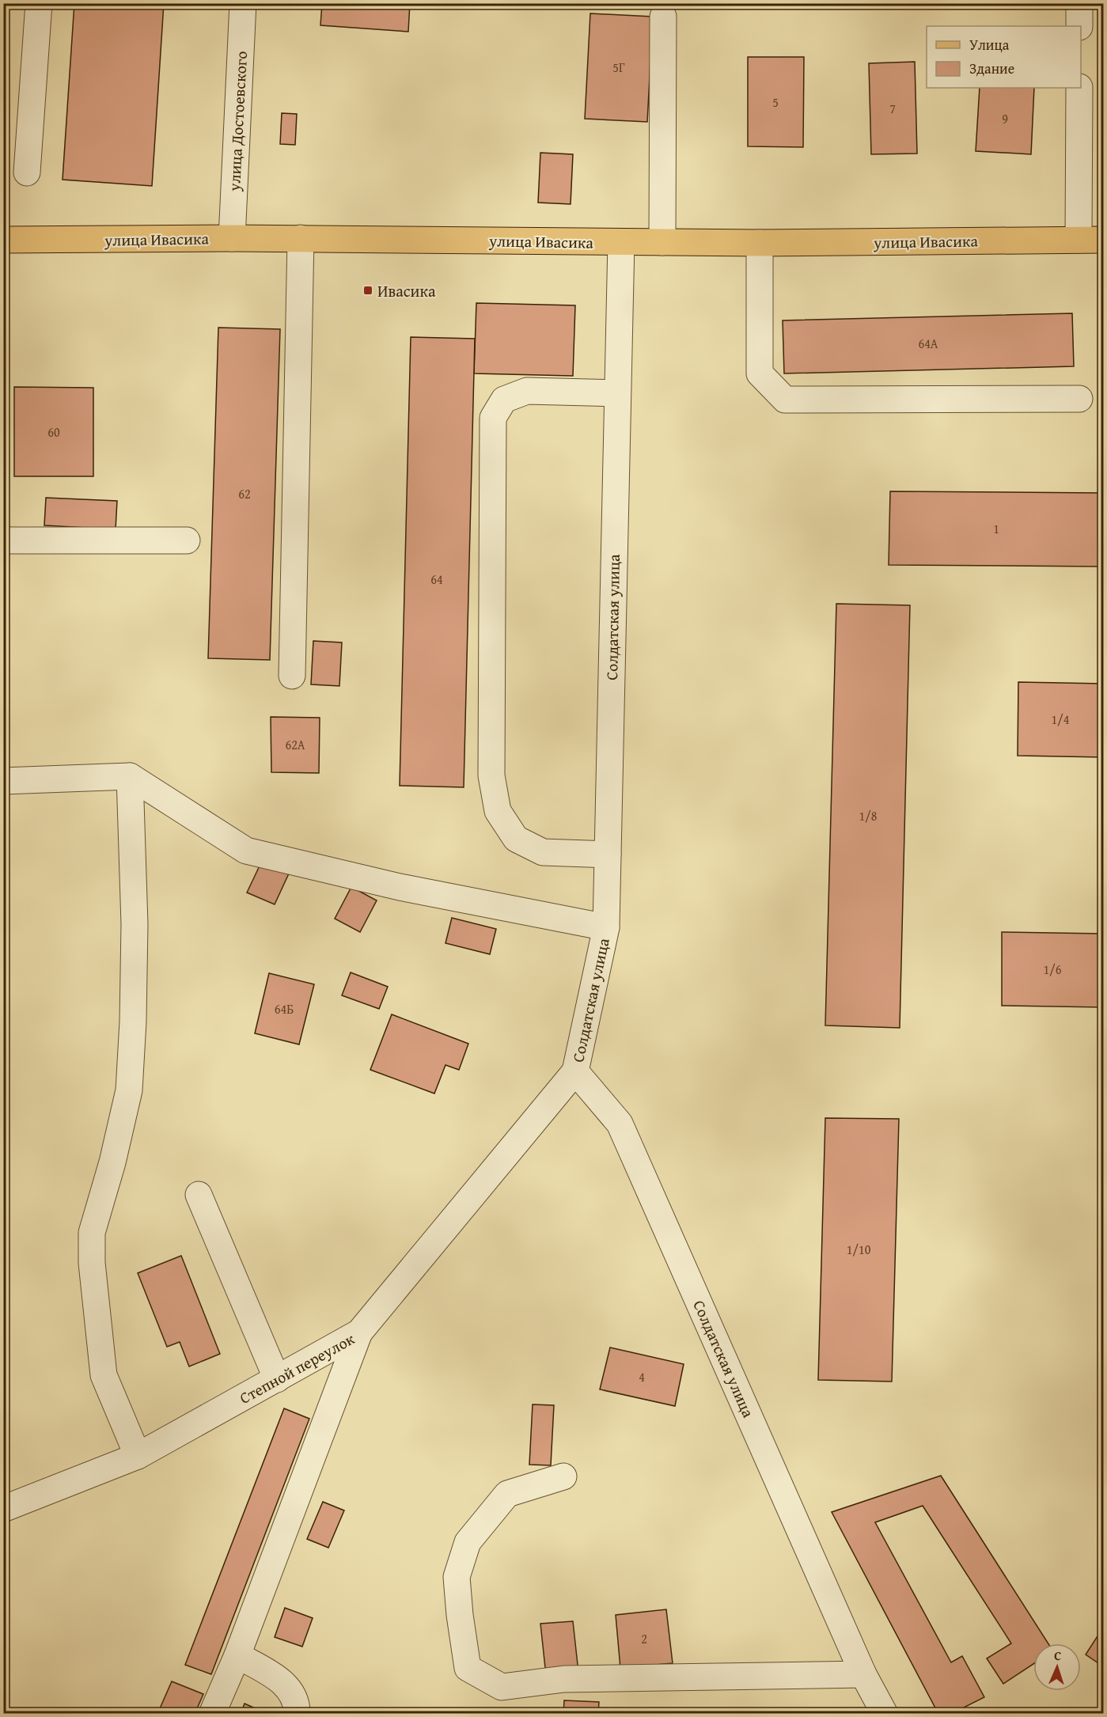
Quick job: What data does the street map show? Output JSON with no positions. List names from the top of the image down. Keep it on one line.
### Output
{"streets":{"main road":["улица Ивасика"],"street":["улица Достоевского","Солдатская улица","Степной переулок"]},"crossings":[["улица Достоевского","улица Ивасика"],["улица Ивасика","Солдатская улица"],["Солдатская улица","Степной переулок"]],"places":{"transit":["Ивасика"]},"house_numbers":["5Г","5","7","9","64А","60","62","1","64","1/4","62А","1/8","1/6","64Б","1/10","4","2"],"legend":["Улица","Здание"],"north":"top"}
